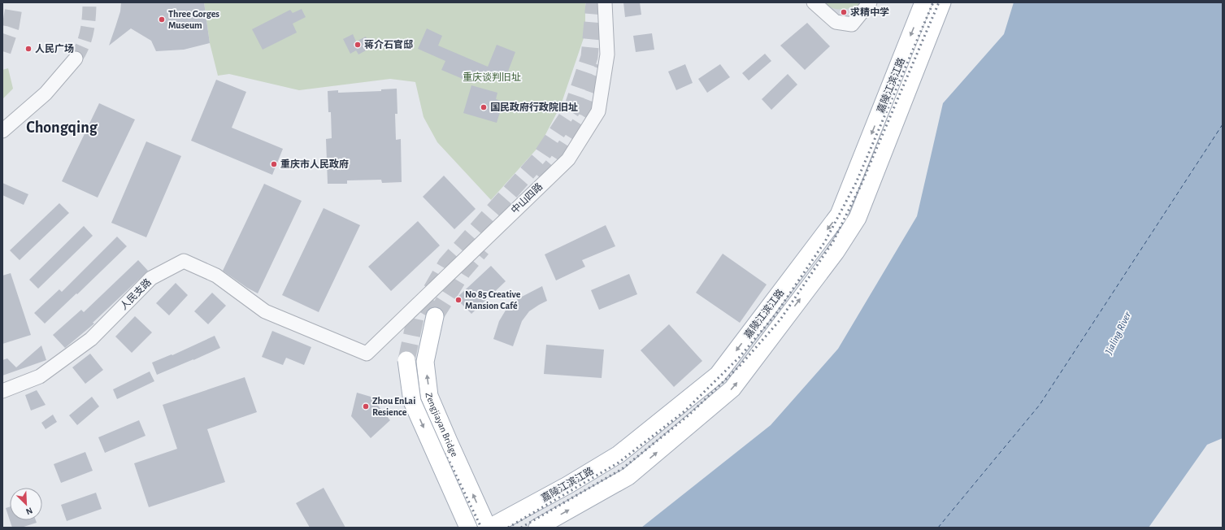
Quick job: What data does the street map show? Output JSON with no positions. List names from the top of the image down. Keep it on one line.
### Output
{"streets":{"main road":["嘉陵江滨江路","Zengjiayan Bridge"],"street":["中山四路","人民支路"]},"crossings":[["嘉陵江滨江路","Zengjiayan Bridge"],["中山四路","人民支路"]],"districts":["Chongqing"],"water":["Jialing River"],"parks":["重庆谈判旧址"],"places":["求精中学","Three Gorges Museum","蒋介石官邸","人民广场","国民政府行政院旧址","重庆市人民政府","No 85 Creative Mansion Café","Zhou EnLai Resience"],"north":"bottom right"}
